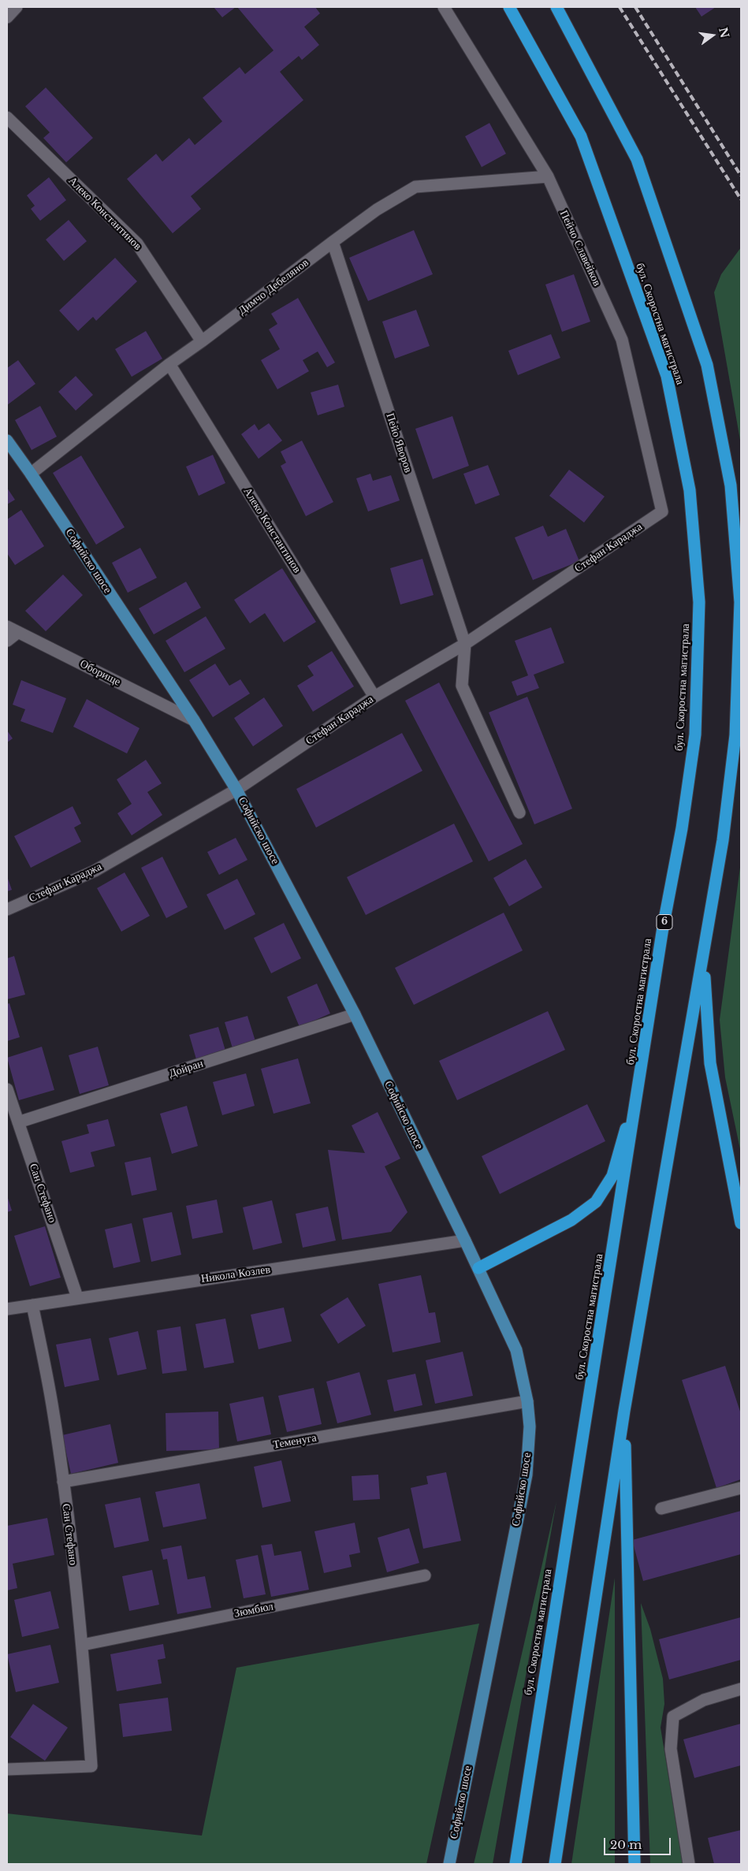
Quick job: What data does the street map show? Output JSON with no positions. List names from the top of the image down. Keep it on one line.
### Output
{"streets":{"highway":["бул. Скоростна магистрала","6"],"main road":["Софийско шосе"],"street":["Алеко Константинов","Пейчо Славейков","Димчо Дебелянов","Пейо Яворов","Стефан Караджа","Оборище","Дойран","Сан Стефано","Никола Козлев","Теменуга","Зюмбюл"]},"crossings":[["Алеко Константинов","Димчо Дебелянов"],["Алеко Константинов","Стефан Караджа"],["Пейчо Славейков","Димчо Дебелянов"],["Пейчо Славейков","Стефан Караджа"],["Димчо Дебелянов","Пейо Яворов"],["Димчо Дебелянов","Софийско шосе"],["Пейо Яворов","Стефан Караджа"],["Стефан Караджа","Софийско шосе"],["Софийско шосе","Оборище"],["Софийско шосе","Дойран"],["Софийско шосе","Никола Козлев"],["Софийско шосе","Теменуга"],["Дойран","Сан Стефано"],["Сан Стефано","Никола Козлев"],["Сан Стефано","Теменуга"],["Сан Стефано","Зюмбюл"]],"scale_bar":"20 m","north":"right"}
